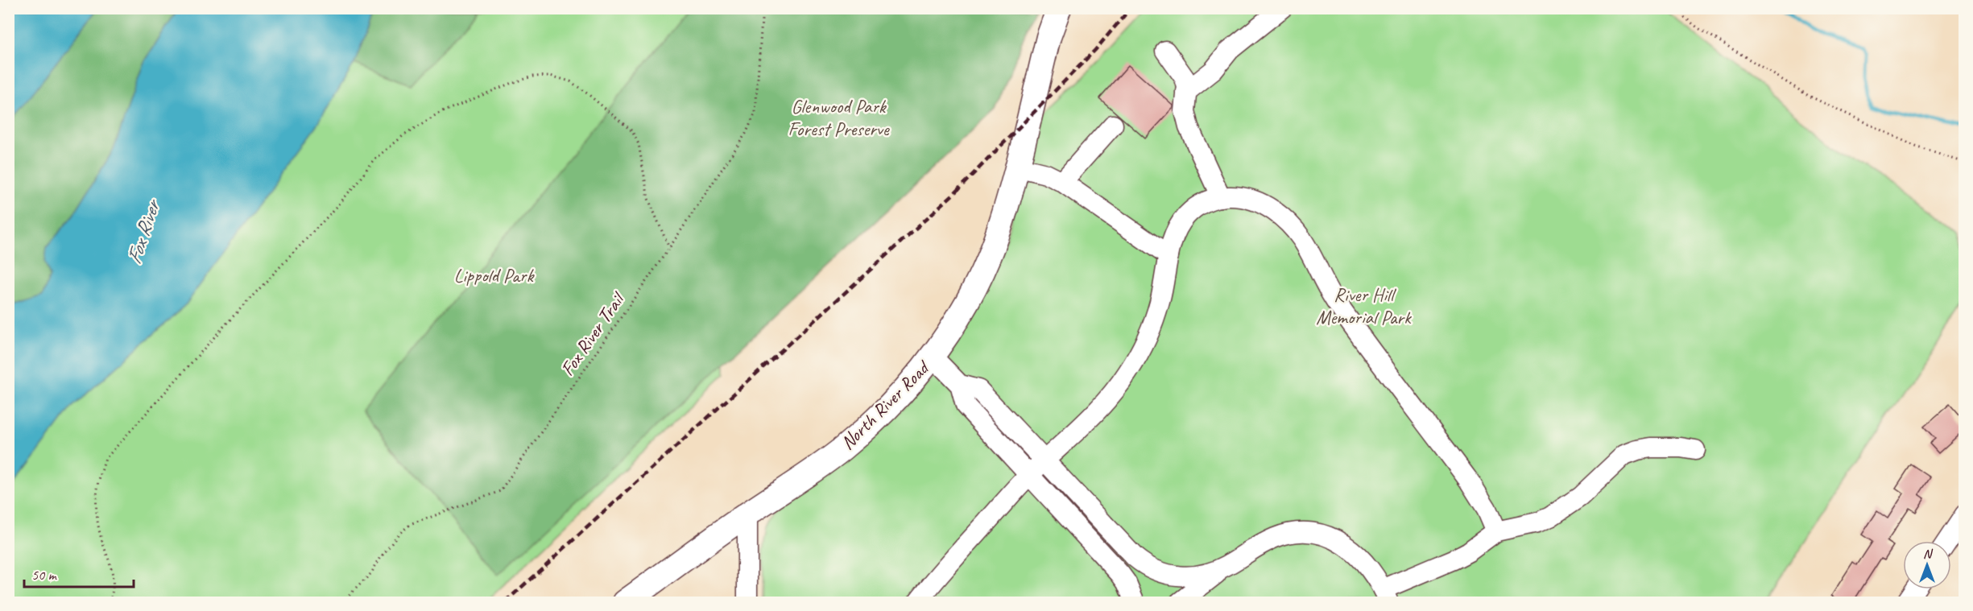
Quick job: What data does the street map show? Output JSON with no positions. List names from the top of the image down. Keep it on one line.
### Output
{"streets":{"main road":["North River Road"],"path":["Fox River Trail"]},"water":["Fox River"],"parks":["Glenwood Park Forest Preserve","Lippold Park","River Hill Memorial Park"],"scale_bar":"50 m","north":"top"}
